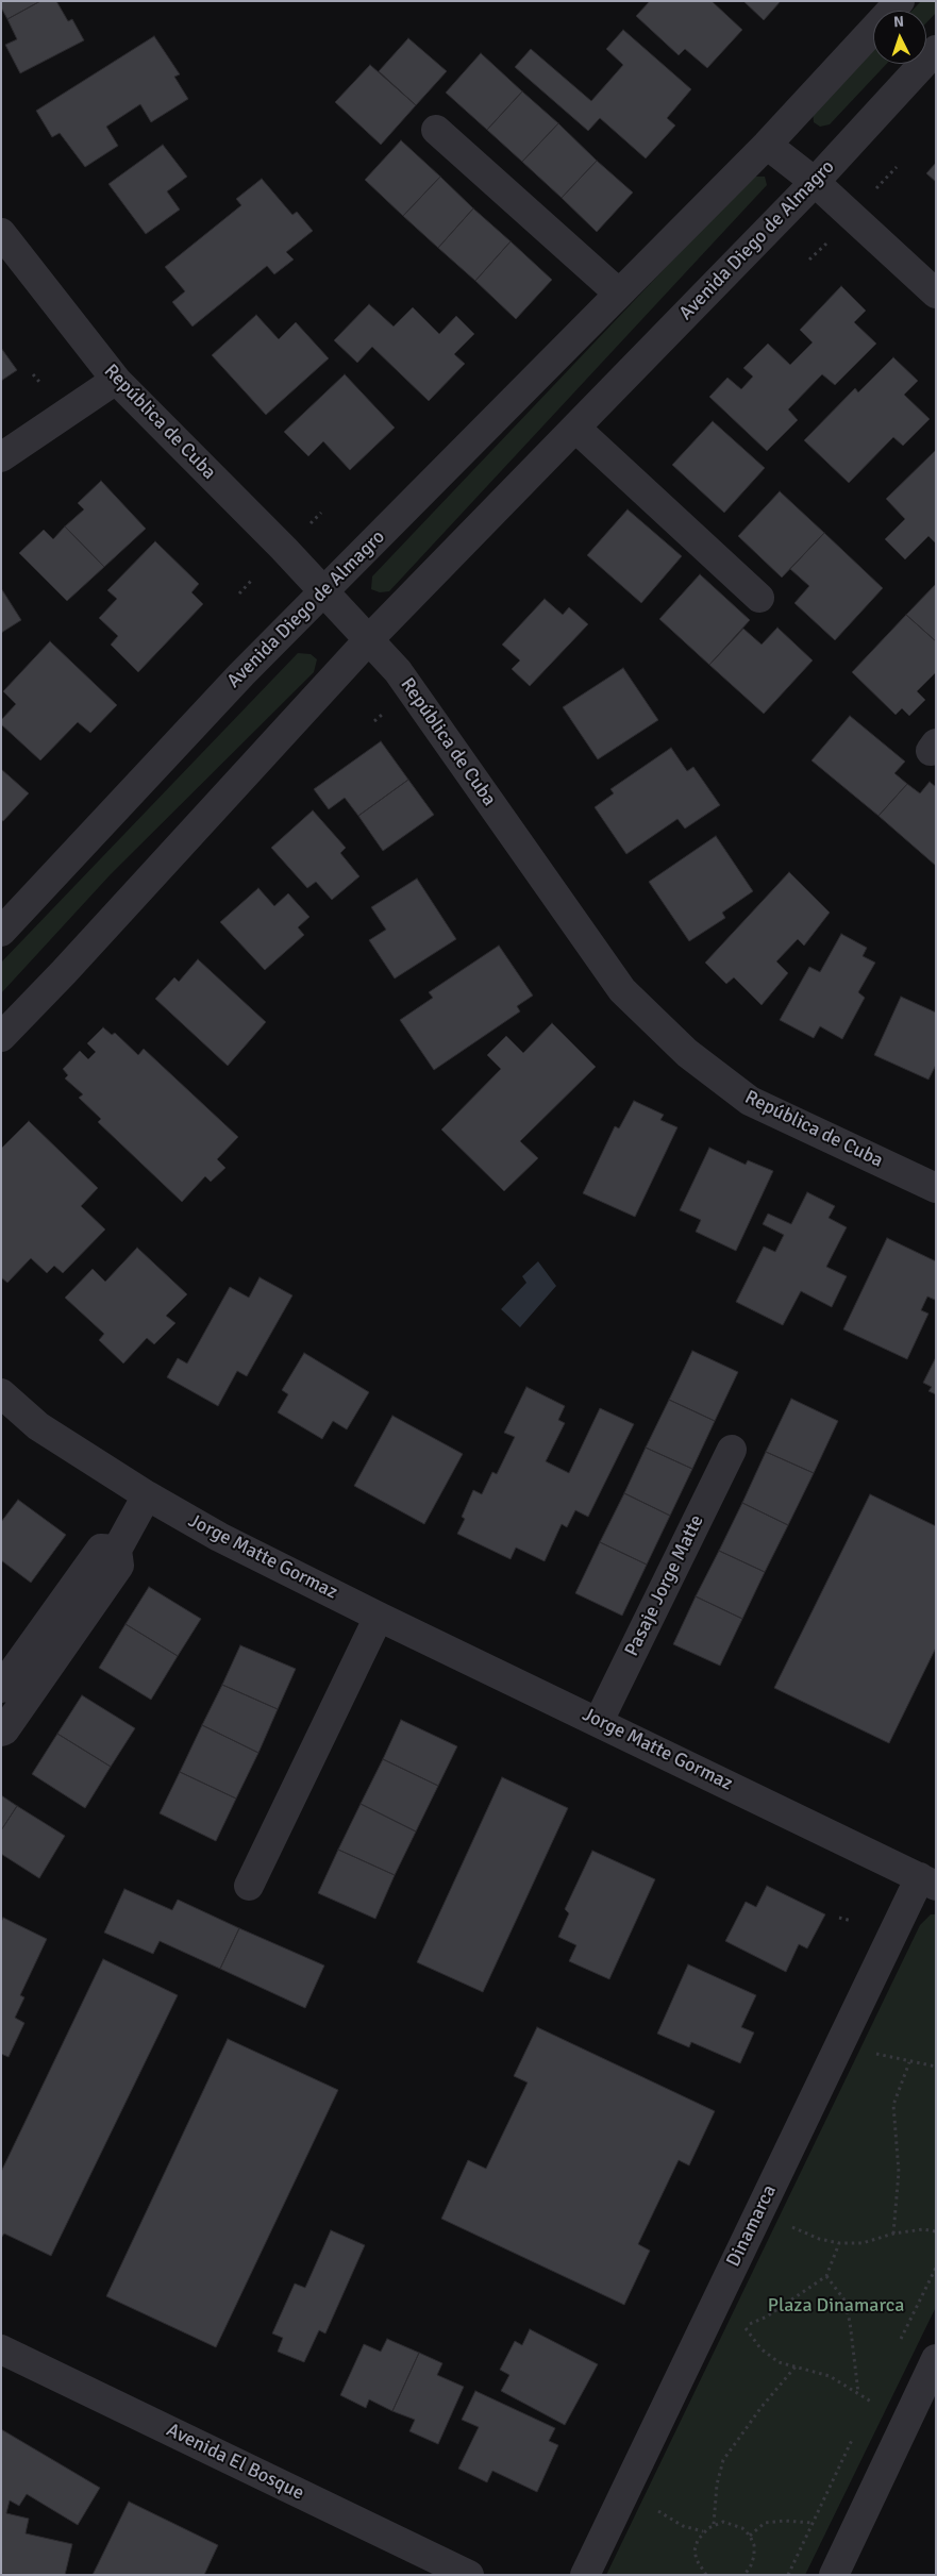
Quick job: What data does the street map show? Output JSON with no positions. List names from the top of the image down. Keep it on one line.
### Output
{"streets":{"street":["Avenida Diego de Almagro","República de Cuba","Jorge Matte Gormaz","Pasaje Jorge Matte","Dinamarca","Avenida El Bosque"]},"crossings":[["Avenida Diego de Almagro","República de Cuba"],["Jorge Matte Gormaz","Pasaje Jorge Matte"],["Jorge Matte Gormaz","Dinamarca"]],"parks":["Plaza Dinamarca"],"north":"top"}
